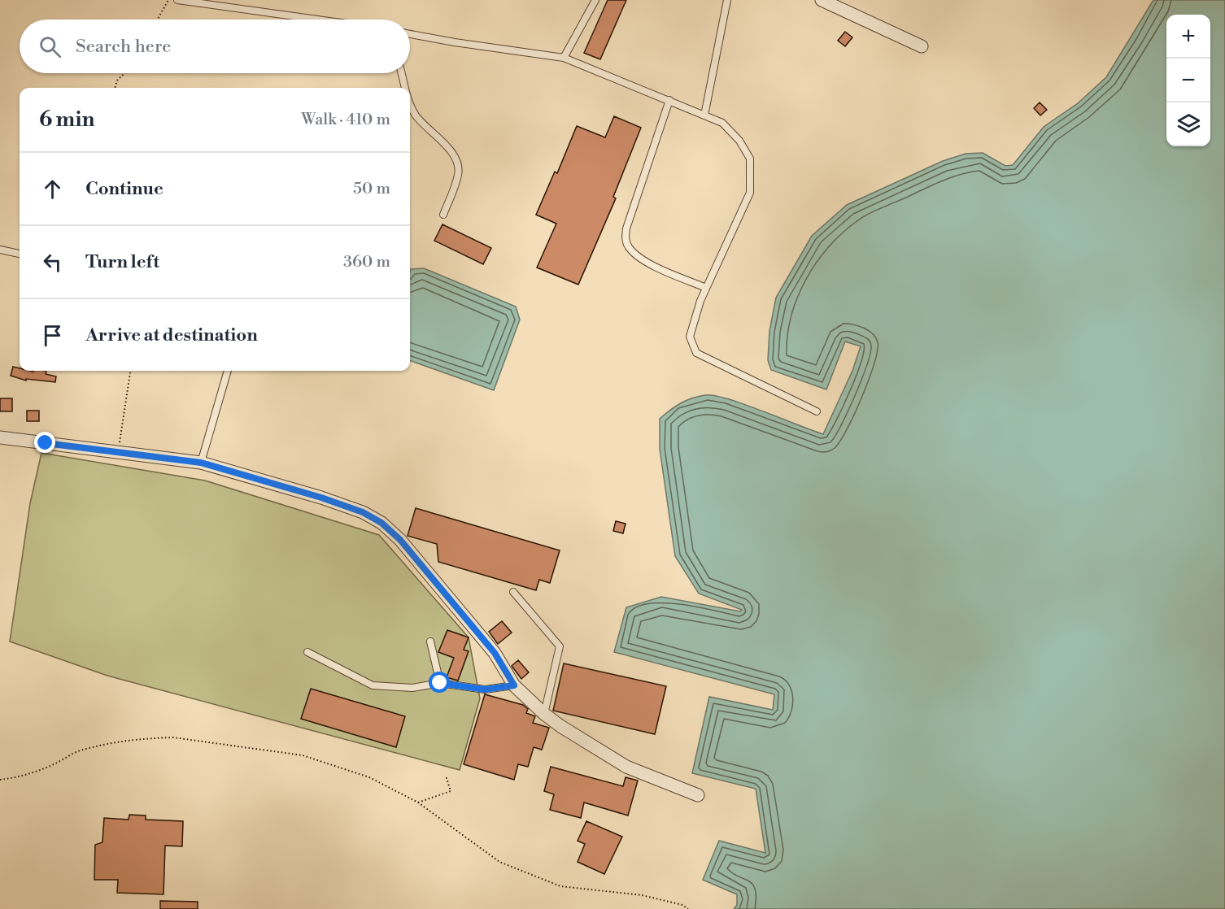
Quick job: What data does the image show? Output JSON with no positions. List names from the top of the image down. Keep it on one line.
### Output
{"page":{"map_buttons":["+","−"],"search":"Search here","heading":["6 min","Walk · 410 m"],"list":[["Continue","50 m"],["Turn left","360 m"],"Arrive at destination"]}}
